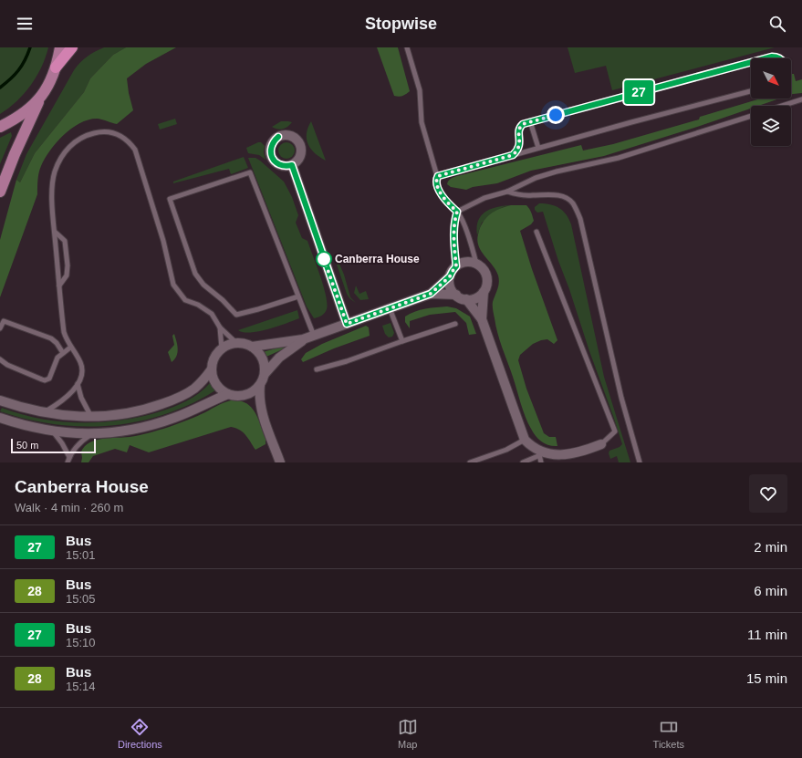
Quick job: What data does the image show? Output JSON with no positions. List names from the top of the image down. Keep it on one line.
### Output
{"places":["Canberra House"],"lines":["bus line 27"],"scale_bar":"50 m","north":"bottom right","page":{"header":"Stopwise","on_map":"27","scale":"50 m","heading":["Canberra House","Walk · 4 min · 260 m"],"list":[{"mark":"27","name":"Bus","note":"15:01","value":"2 min"},{"mark":"28","name":"Bus","note":"15:05","value":"6 min"},{"mark":"27","name":"Bus","note":"15:10","value":"11 min"},{"mark":"28","name":"Bus","note":"15:14","value":"15 min"}],"tabs":["Directions","Map","Tickets"]}}
